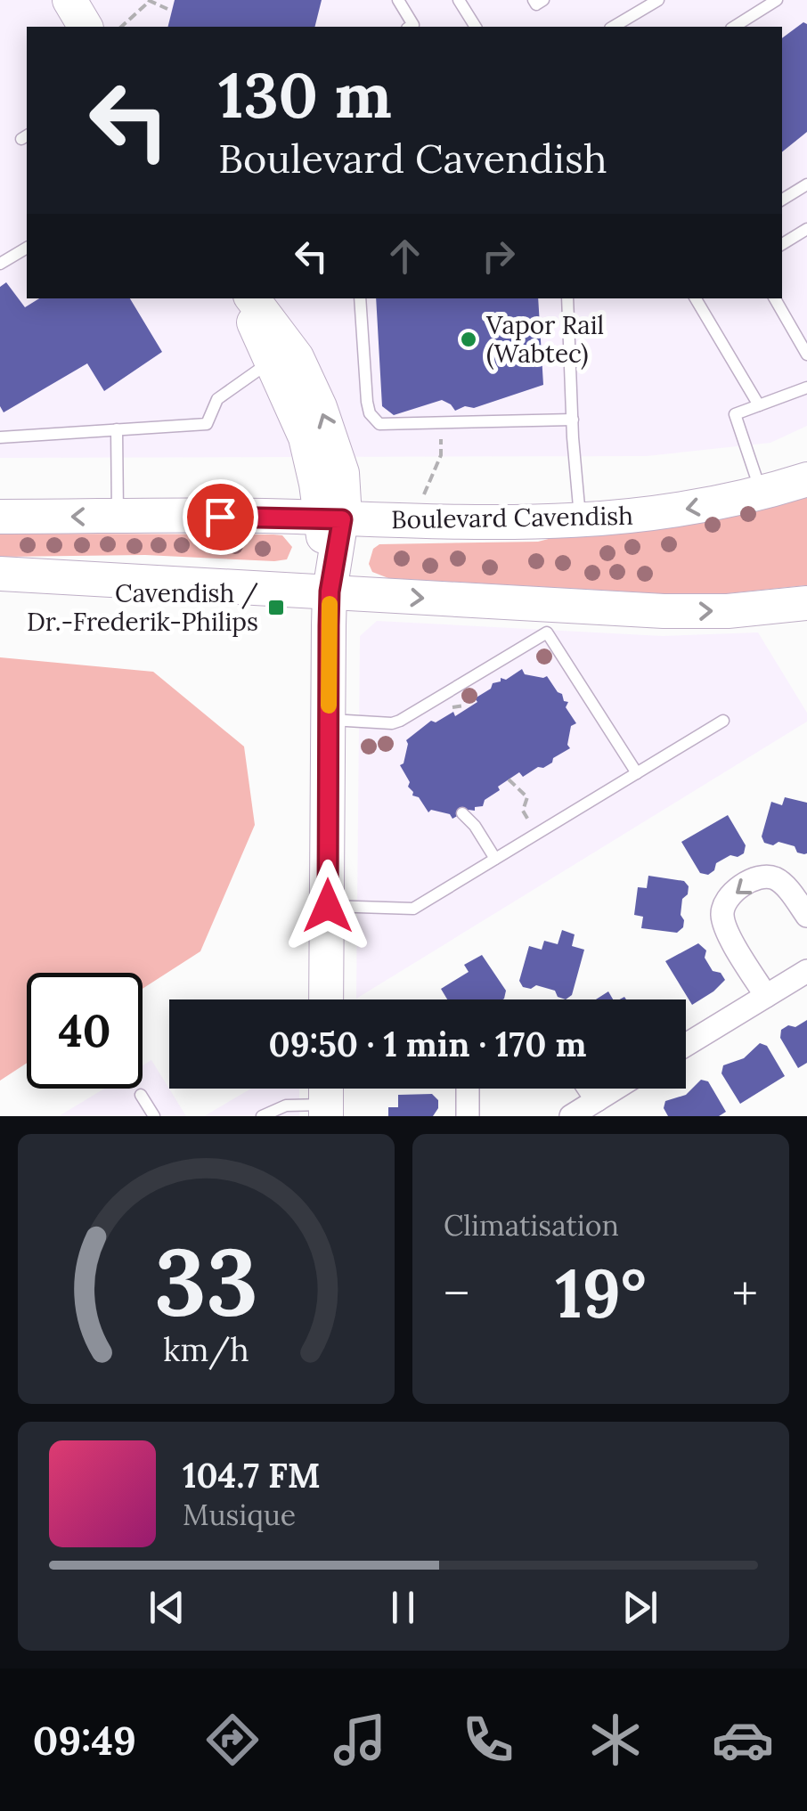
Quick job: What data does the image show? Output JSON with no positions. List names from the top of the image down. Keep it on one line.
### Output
{"streets":{"main road":["Boulevard Cavendish"]},"places":{"other":["Vapor Rail (Wabtec)"],"transit":["Cavendish / Dr.-Frederik-Philips"]},"page":{"turn":["130 m","Boulevard Cavendish"],"limit":"40","trip":"09:50 · 1 min · 170 m","tile":"Climatisation","heat":["−","19°","+"],"song":["104.7 FM","Musique"],"tabs":"09:49","gauge":["33","km/h"]}}
